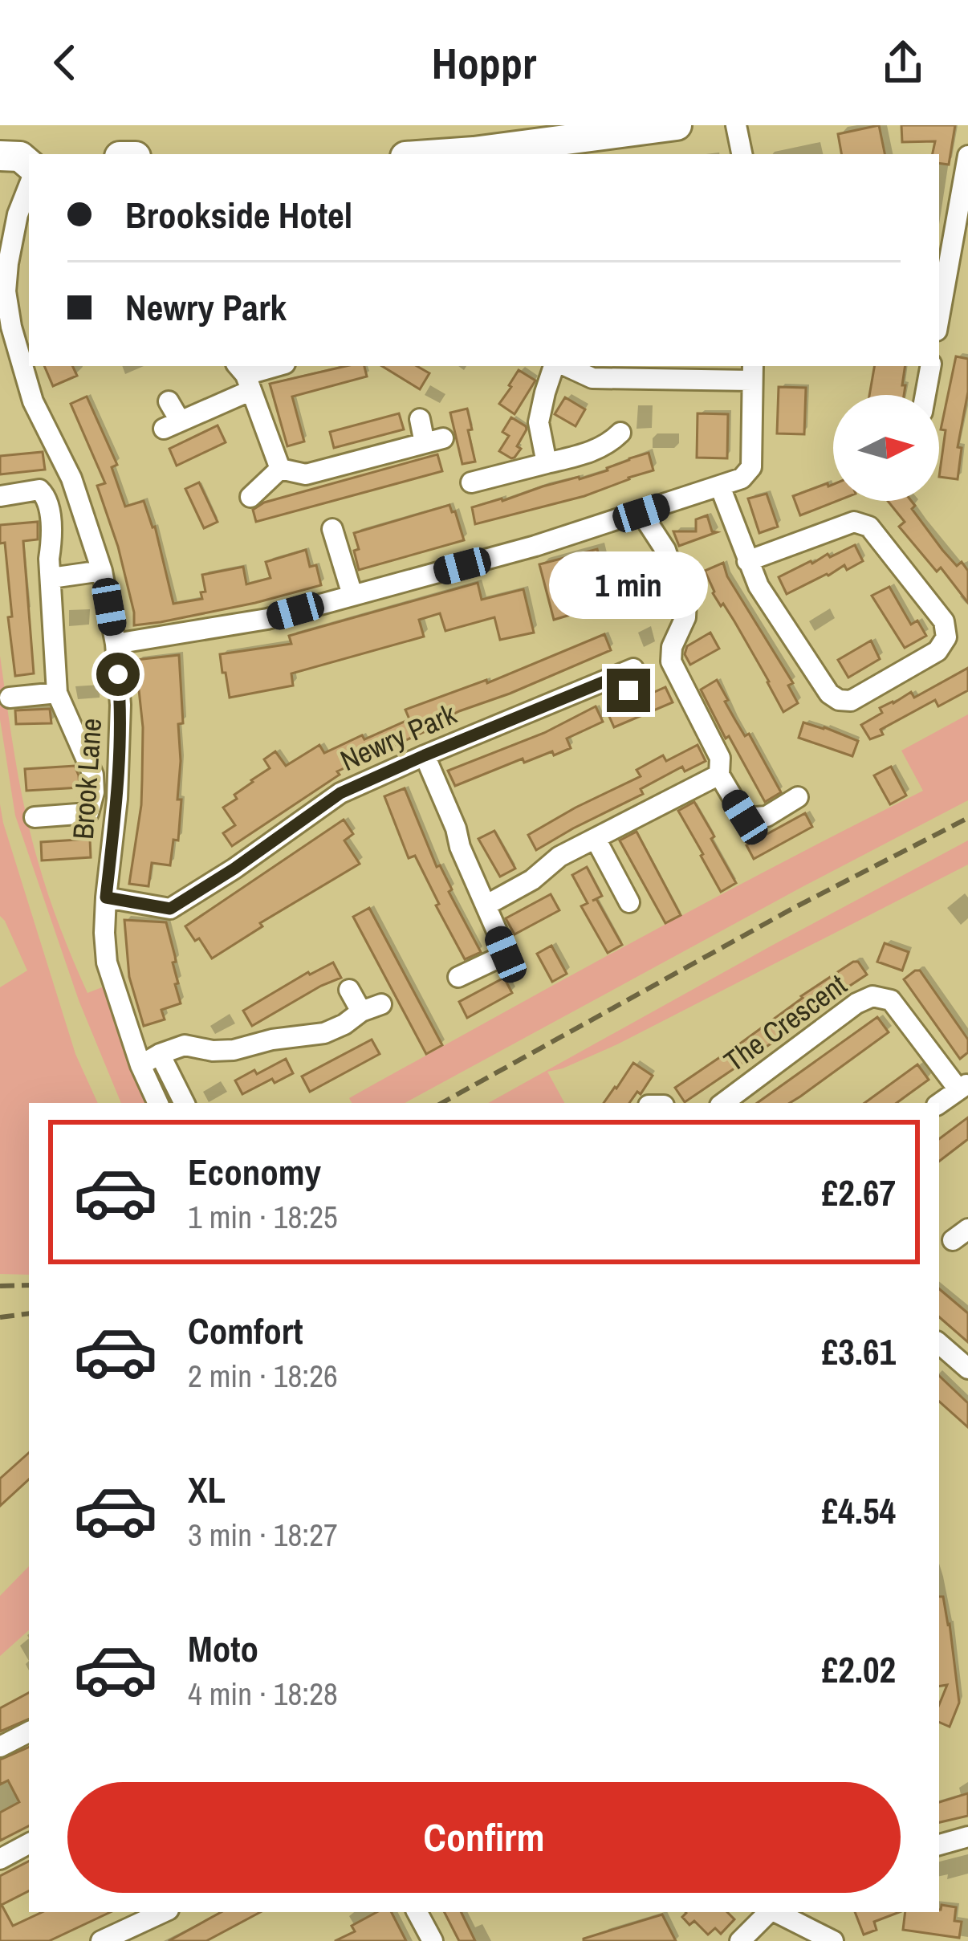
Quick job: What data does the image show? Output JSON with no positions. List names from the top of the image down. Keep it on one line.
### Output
{"streets":{"street":["Newry Park","Brook Lane","The Crescent"]},"crossings":[["Newry Park","Brook Lane"]],"north":"right","page":{"header":"Hoppr","banner":["Brookside Hotel","Newry Park"],"bubble":"1 min","list":[{"name":"Economy","note":"1 min · 18:25","value":"£2.67"},{"name":"Comfort","note":"2 min · 18:26","value":"£3.61"},{"name":"XL","note":"3 min · 18:27","value":"£4.54"},{"name":"Moto","note":"4 min · 18:28","value":"£2.02"}],"buttons":"Confirm"}}
